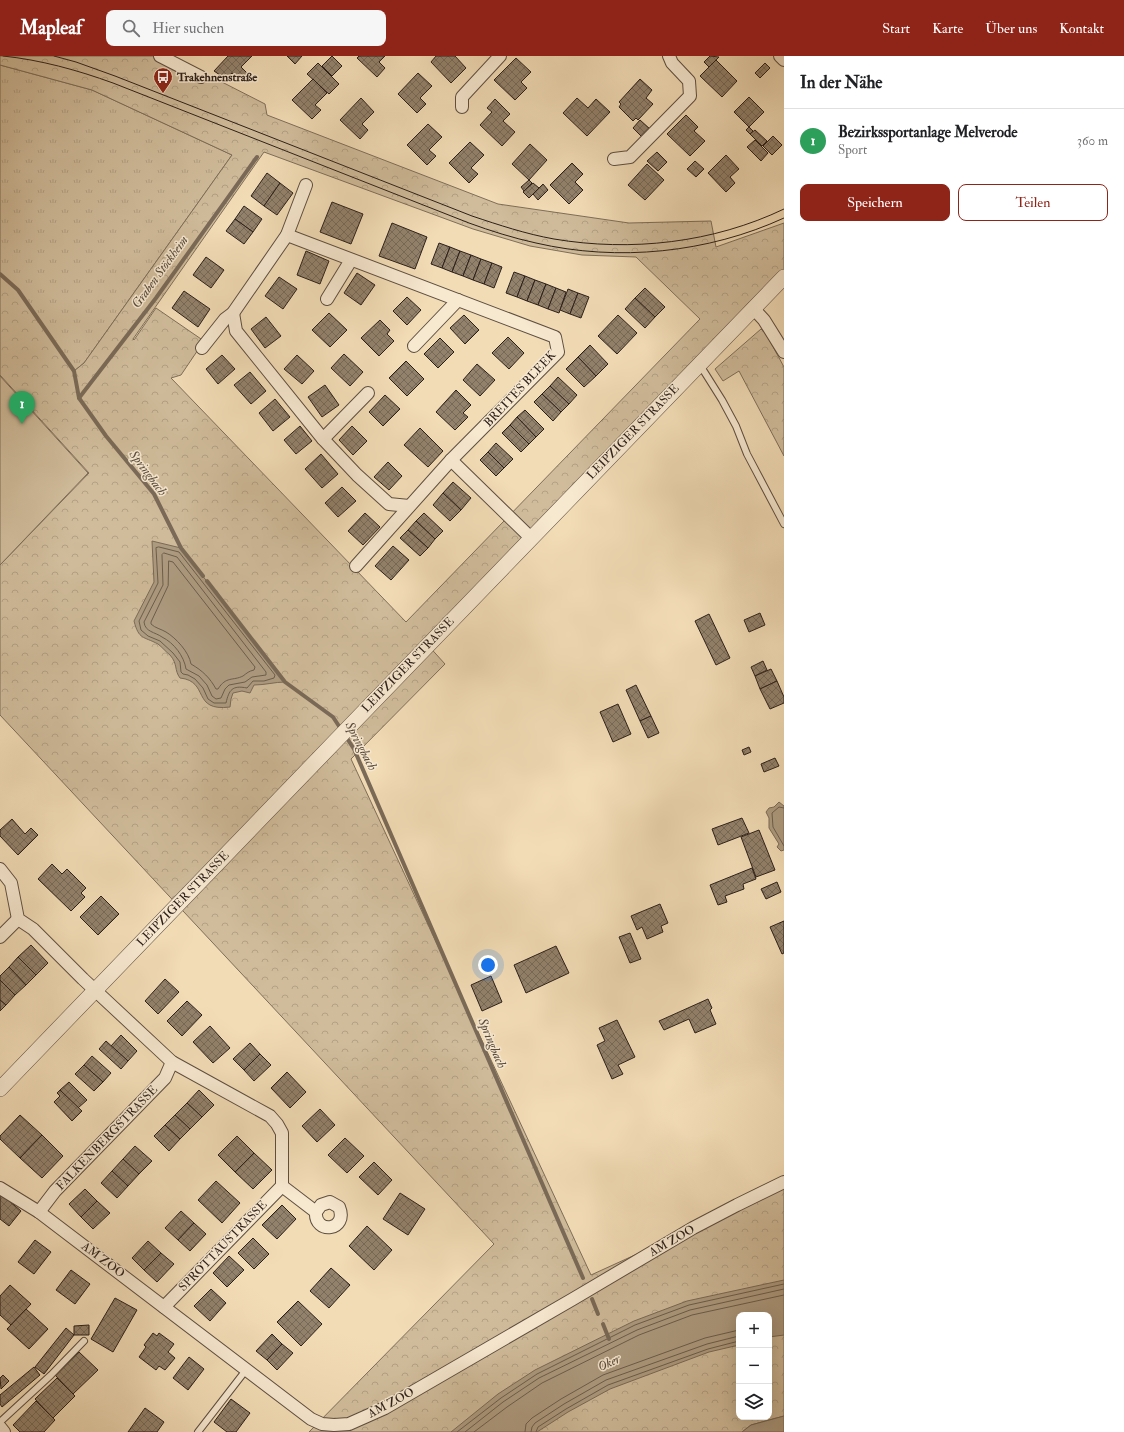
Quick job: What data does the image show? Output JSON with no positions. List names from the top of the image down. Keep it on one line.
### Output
{"streets":{"street":["BREITES BLEEK","LEIPZIGER STRASSE","FALKENBERGSTRASSE","AM ZOO","SPROTTAUSTRASSE"]},"crossings":[["FALKENBERGSTRASSE","AM ZOO"],["AM ZOO","SPROTTAUSTRASSE"]],"water":["Graben Stöckheim","Springbach","Oker"],"places":{"bus stop":["Trakehnenstraße"]},"page":{"header":"Mapleaf","search":"Hier suchen","nav":["Start","Karte","Über uns","Kontakt"],"heading":"In der Nähe","list":[{"mark":"1","name":"Bezirkssportanlage Melverode","note":"Sport","value":"360 m"}],"buttons":["Speichern","Teilen"],"pins":"1","map_buttons":["+","−"]}}
